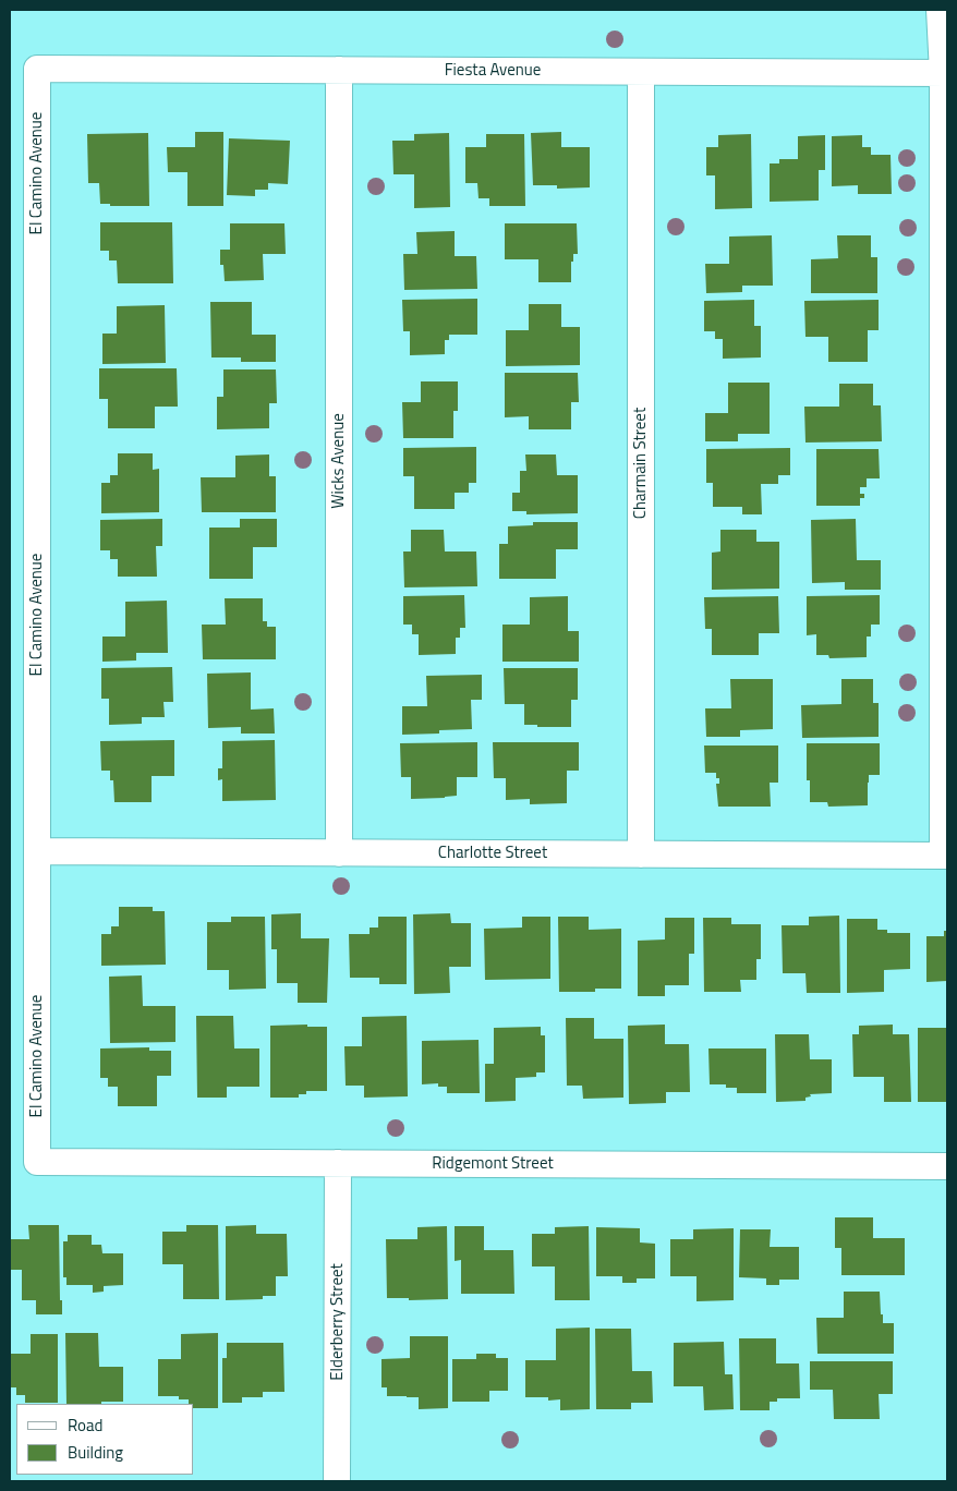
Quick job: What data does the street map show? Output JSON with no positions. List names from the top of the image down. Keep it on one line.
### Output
{"streets":{"street":["Fiesta Avenue","El Camino Avenue","Wicks Avenue","Charmain Street","Charlotte Street","Ridgemont Street","Elderberry Street"]},"crossings":[["Fiesta Avenue","El Camino Avenue"],["Fiesta Avenue","Wicks Avenue"],["Fiesta Avenue","Charmain Street"],["El Camino Avenue","Charlotte Street"],["El Camino Avenue","Ridgemont Street"],["Wicks Avenue","Charlotte Street"],["Charmain Street","Charlotte Street"],["Ridgemont Street","Elderberry Street"]],"legend":["Road","Building"]}
